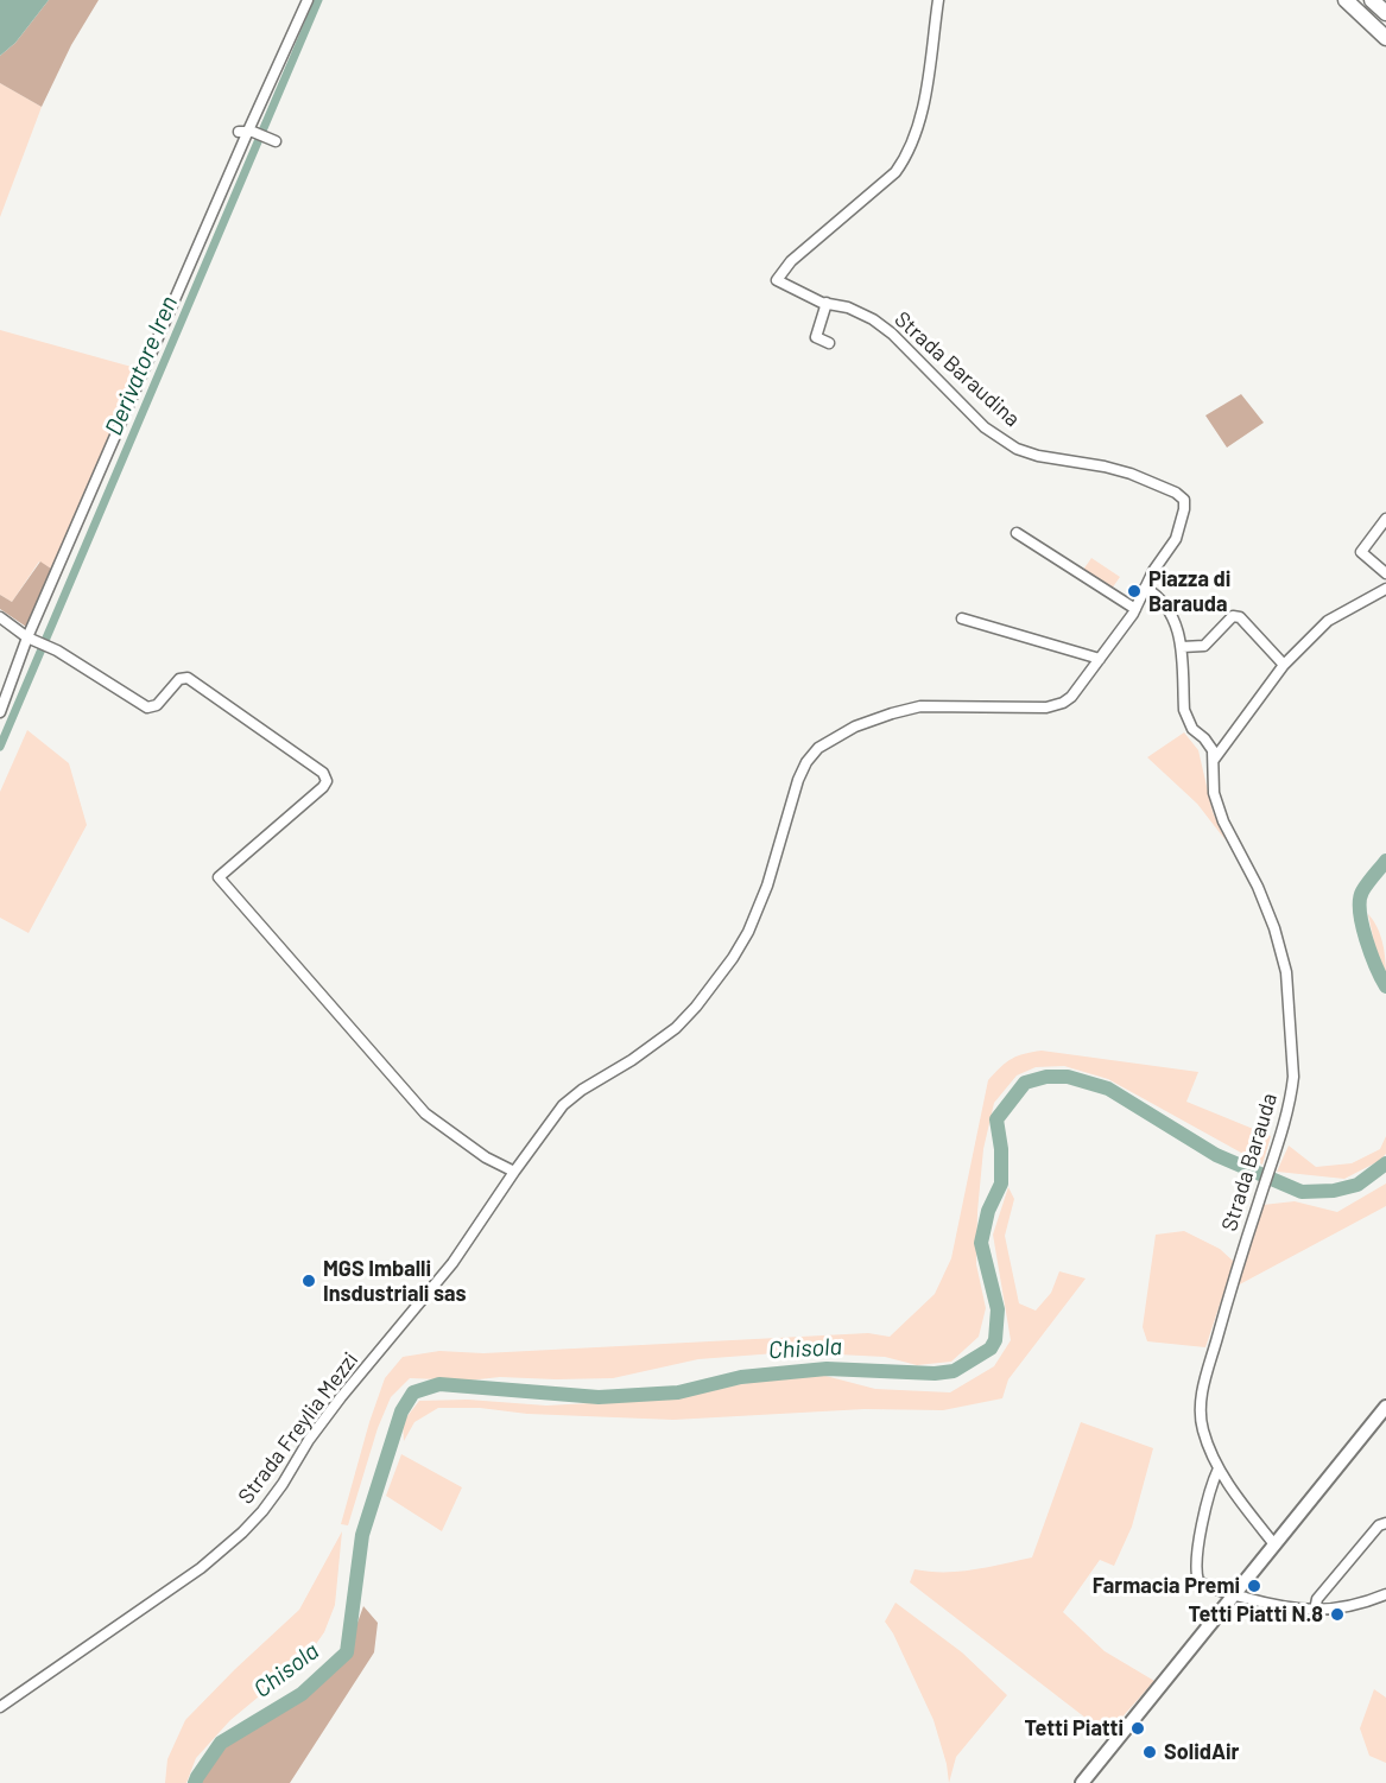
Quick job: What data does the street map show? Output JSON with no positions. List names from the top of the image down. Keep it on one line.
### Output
{"streets":{"street":["Strada Baraudina","Strada Barauda","Strada Freylia Mezzi"]},"crossings":[["Strada Baraudina","Strada Freylia Mezzi"]],"water":["Derivatore Iren","Chisola"],"places":["Piazza di Barauda","MGS Imballi Insdustriali sas","Farmacia Premi","Tetti Piatti N.8","Tetti Piatti","SolidAir"]}
